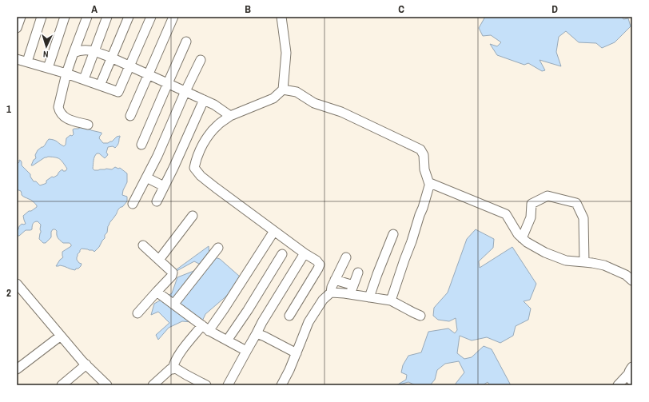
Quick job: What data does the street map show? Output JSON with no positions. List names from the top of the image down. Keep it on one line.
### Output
{"north":"bottom","grid":{"columns":["A","B","C","D"],"rows":["1","2"]}}
